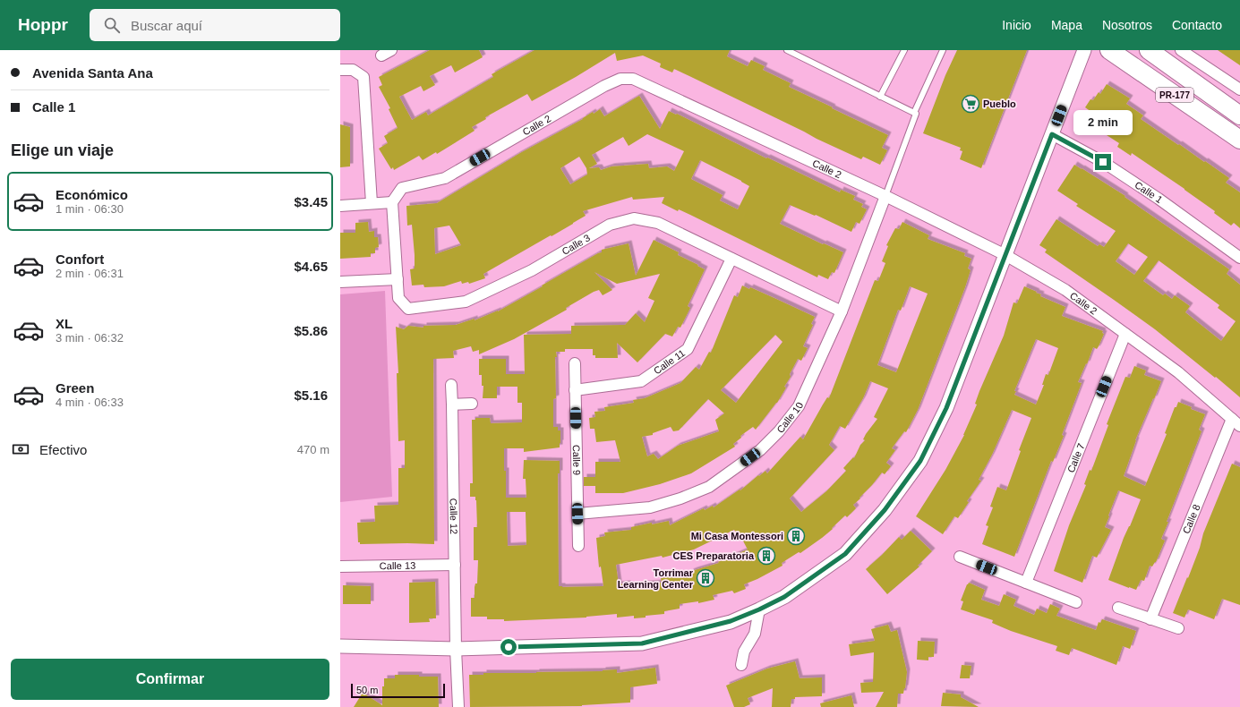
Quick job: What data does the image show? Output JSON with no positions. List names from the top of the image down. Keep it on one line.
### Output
{"streets":{"highway":["PR-177"],"street":["Calle 2","Calle 1","Calle 3","Calle 11","Calle 10","Calle 7","Calle 9","Calle 12","Calle 8","Calle 13"]},"crossings":[["Calle 2","Calle 3"],["Calle 2","Calle 10"],["Calle 2","Calle 7"],["Calle 2","Calle 8"],["Calle 3","Calle 11"],["Calle 3","Calle 10"],["Calle 11","Calle 9"],["Calle 10","Calle 9"],["Calle 12","Calle 13"]],"places":{"supermarket":["Pueblo"],"building":["Mi Casa Montessori","CES Preparatoria","Torrimar Learning Center"]},"scale_bar":"50 m","page":{"header":"Hoppr","search":"Buscar aquí","nav":["Inicio","Mapa","Nosotros","Contacto"],"banner":["Avenida Santa Ana","Calle 1"],"bubble":"2 min","heading":"Elige un viaje","list":[{"name":"Económico","note":"1 min · 06:30","value":"$3.45"},{"name":"Confort","note":"2 min · 06:31","value":"$4.65"},{"name":"XL","note":"3 min · 06:32","value":"$5.86"},{"name":"Green","note":"4 min · 06:33","value":"$5.16"}],"pay":["Efectivo","470 m"],"buttons":"Confirmar","scale":"50 m"}}
